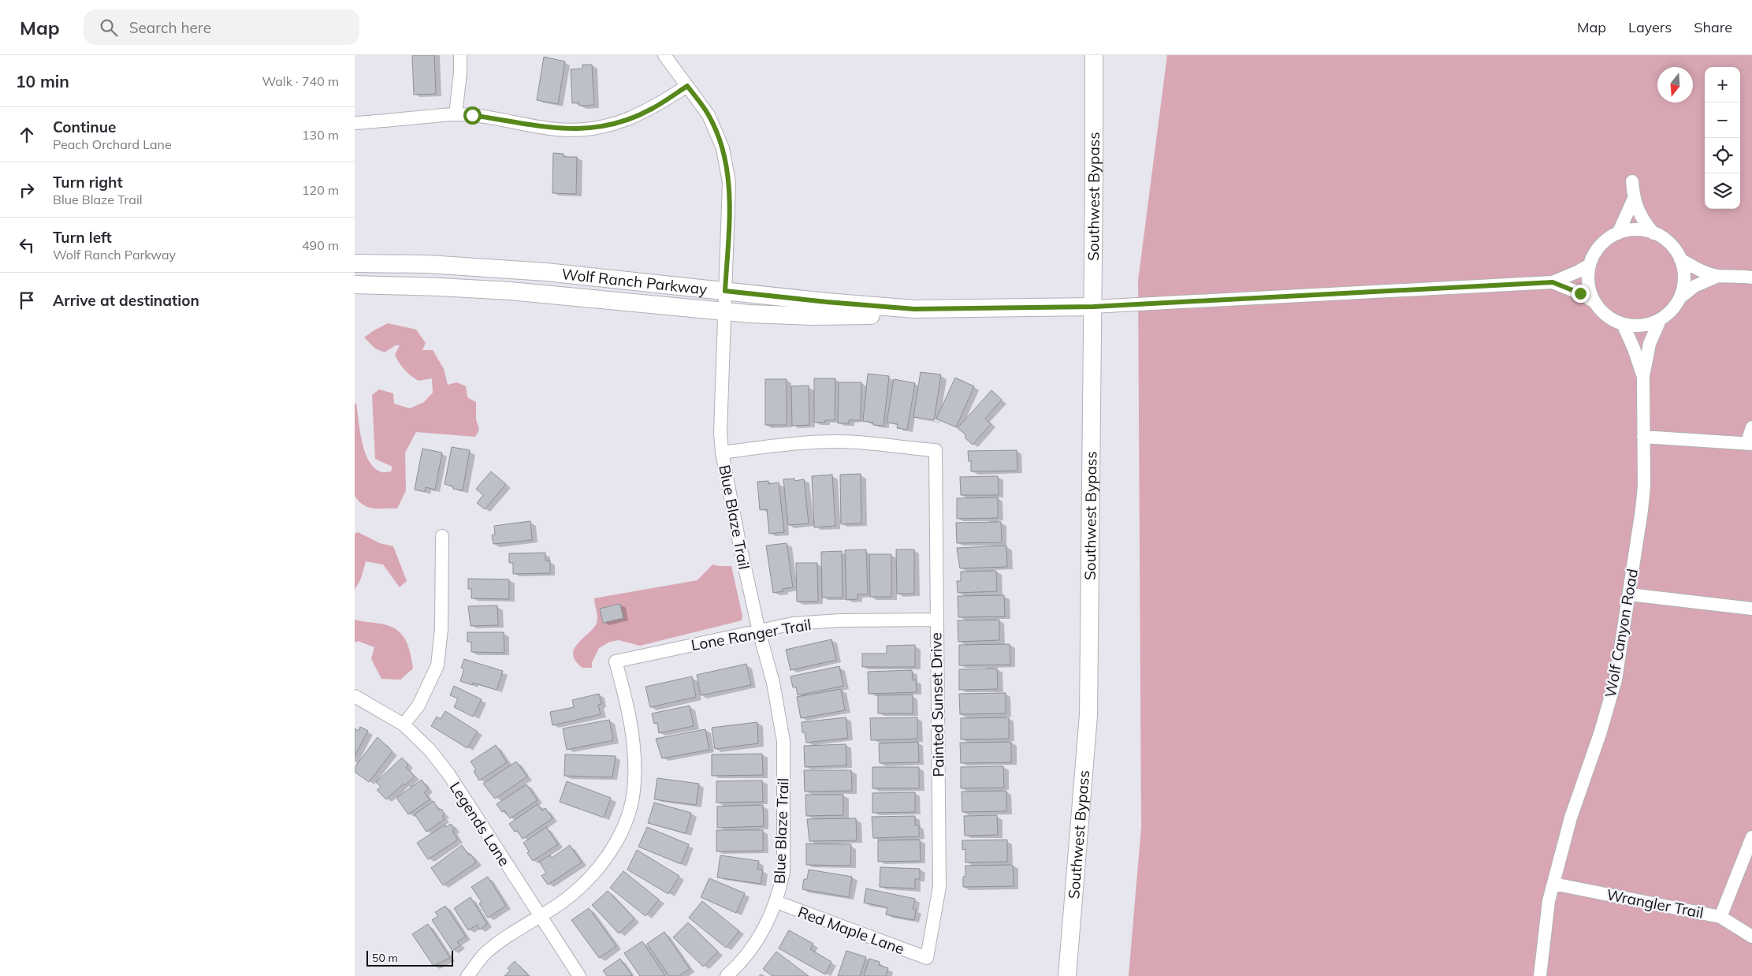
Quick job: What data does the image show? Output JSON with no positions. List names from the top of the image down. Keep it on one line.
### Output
{"streets":{"street":["Southwest Bypass","Wolf Ranch Parkway","Blue Blaze Trail","Wolf Canyon Road","Lone Ranger Trail","Painted Sunset Drive","Legends Lane","Wrangler Trail","Red Maple Lane"]},"crossings":[["Southwest Bypass","Wolf Ranch Parkway"],["Wolf Ranch Parkway","Blue Blaze Trail"],["Wolf Ranch Parkway","Wolf Canyon Road"],["Blue Blaze Trail","Lone Ranger Trail"],["Blue Blaze Trail","Painted Sunset Drive"],["Blue Blaze Trail","Red Maple Lane"],["Wolf Canyon Road","Wrangler Trail"],["Lone Ranger Trail","Painted Sunset Drive"],["Lone Ranger Trail","Legends Lane"],["Painted Sunset Drive","Red Maple Lane"]],"scale_bar":"50 m","north":"bottom","page":{"header":"Map","search":"Search here","nav":["Map","Layers","Share"],"heading":["10 min","Walk · 740 m"],"map_buttons":["+","−"],"list":[["Continue","Peach Orchard Lane","130 m"],["Turn right","Blue Blaze Trail","120 m"],["Turn left","Wolf Ranch Parkway","490 m"],"Arrive at destination"],"scale":"50 m"}}
